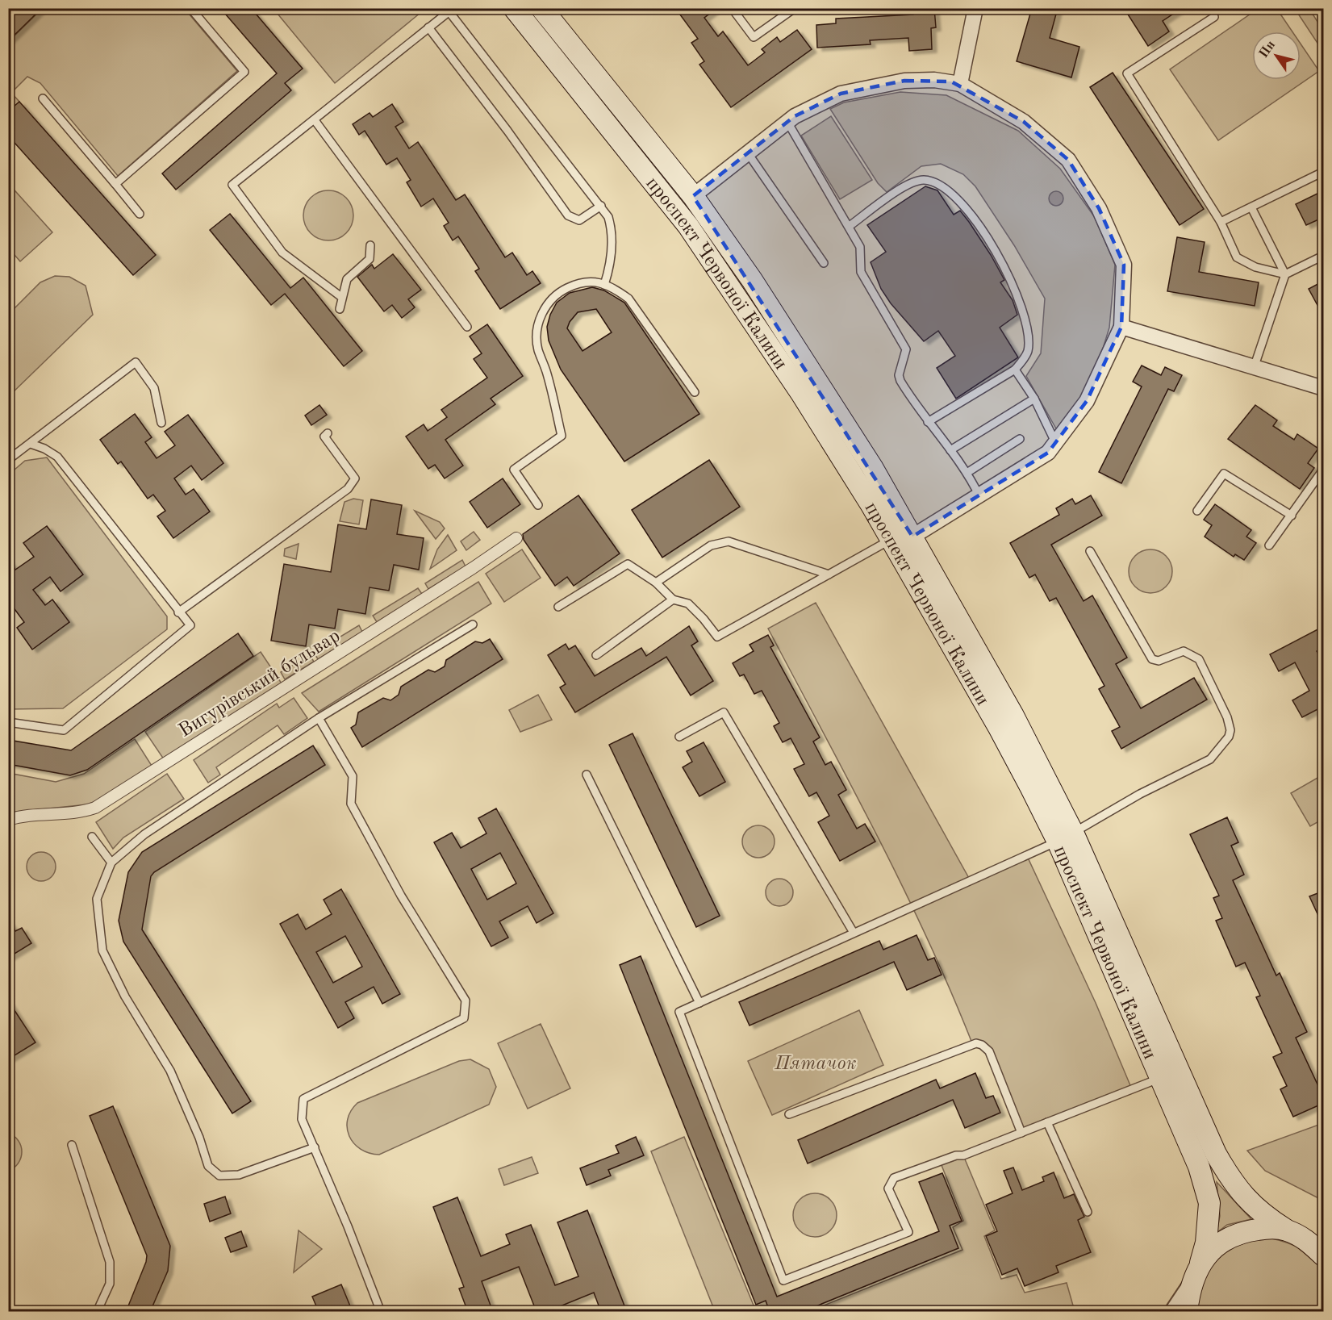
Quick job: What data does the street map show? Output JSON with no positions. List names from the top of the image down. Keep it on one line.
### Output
{"streets":{"main road":["проспект Червоної Калини"],"street":["Вигурівський бульвар"]},"parks":["Пятачок"],"north":"top left"}
